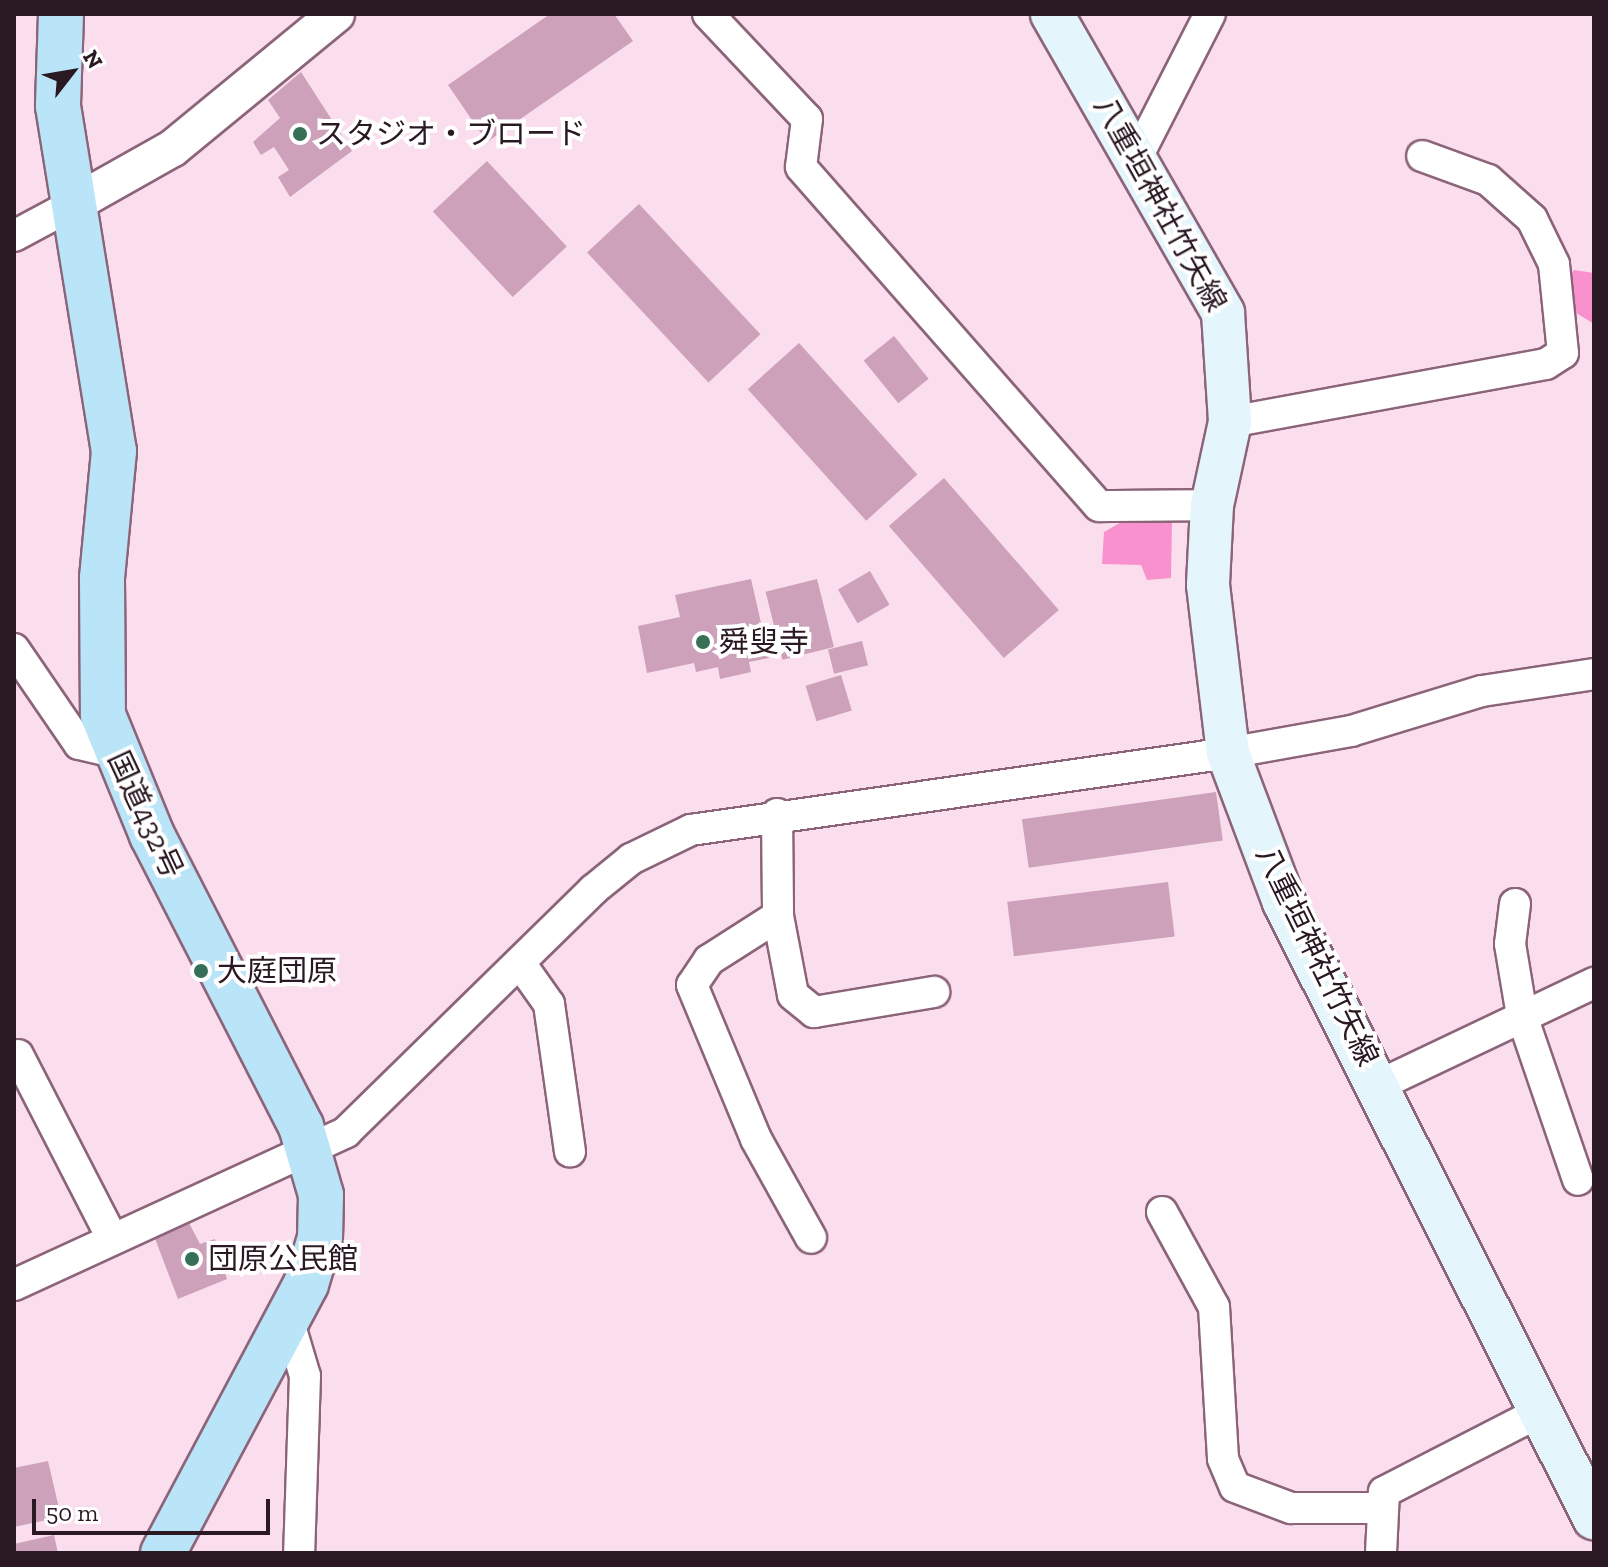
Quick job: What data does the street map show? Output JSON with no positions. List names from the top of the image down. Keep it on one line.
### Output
{"streets":{"highway":["国道432号"],"main road":["八重垣神社竹矢線"]},"places":["スタジオ・ブロード","舜叟寺","大庭団原","団原公民館"],"scale_bar":"50 m","north":"top right"}
